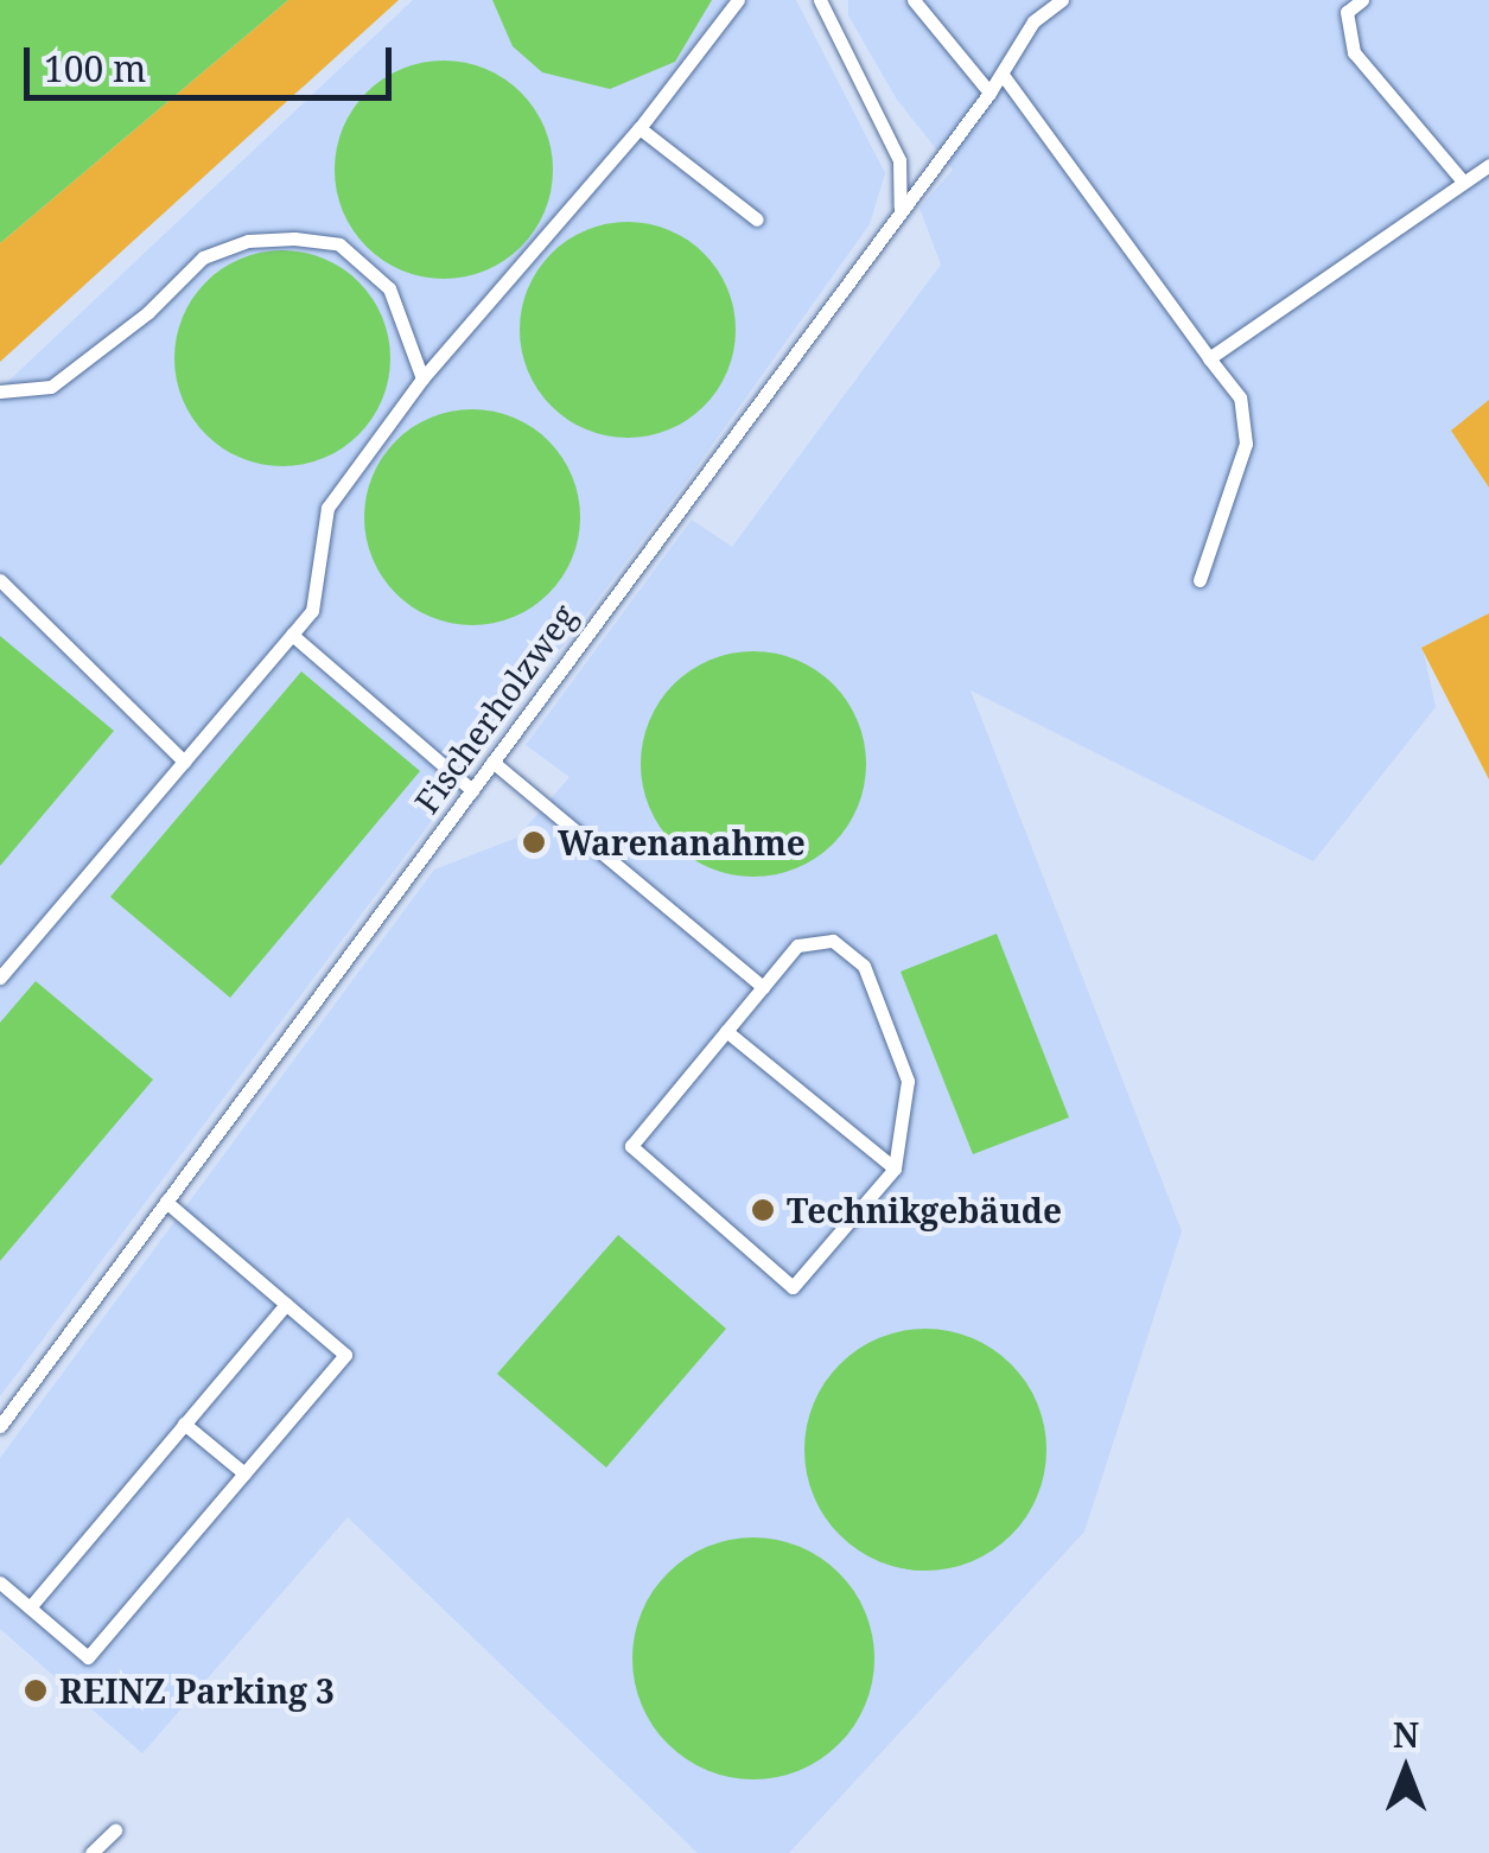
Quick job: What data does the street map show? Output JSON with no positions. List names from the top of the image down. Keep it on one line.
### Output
{"streets":{"lane":["Fischerholzweg"]},"places":["Warenanahme","Technikgebäude","REINZ Parking 3"],"scale_bar":"100 m","north":"top"}
